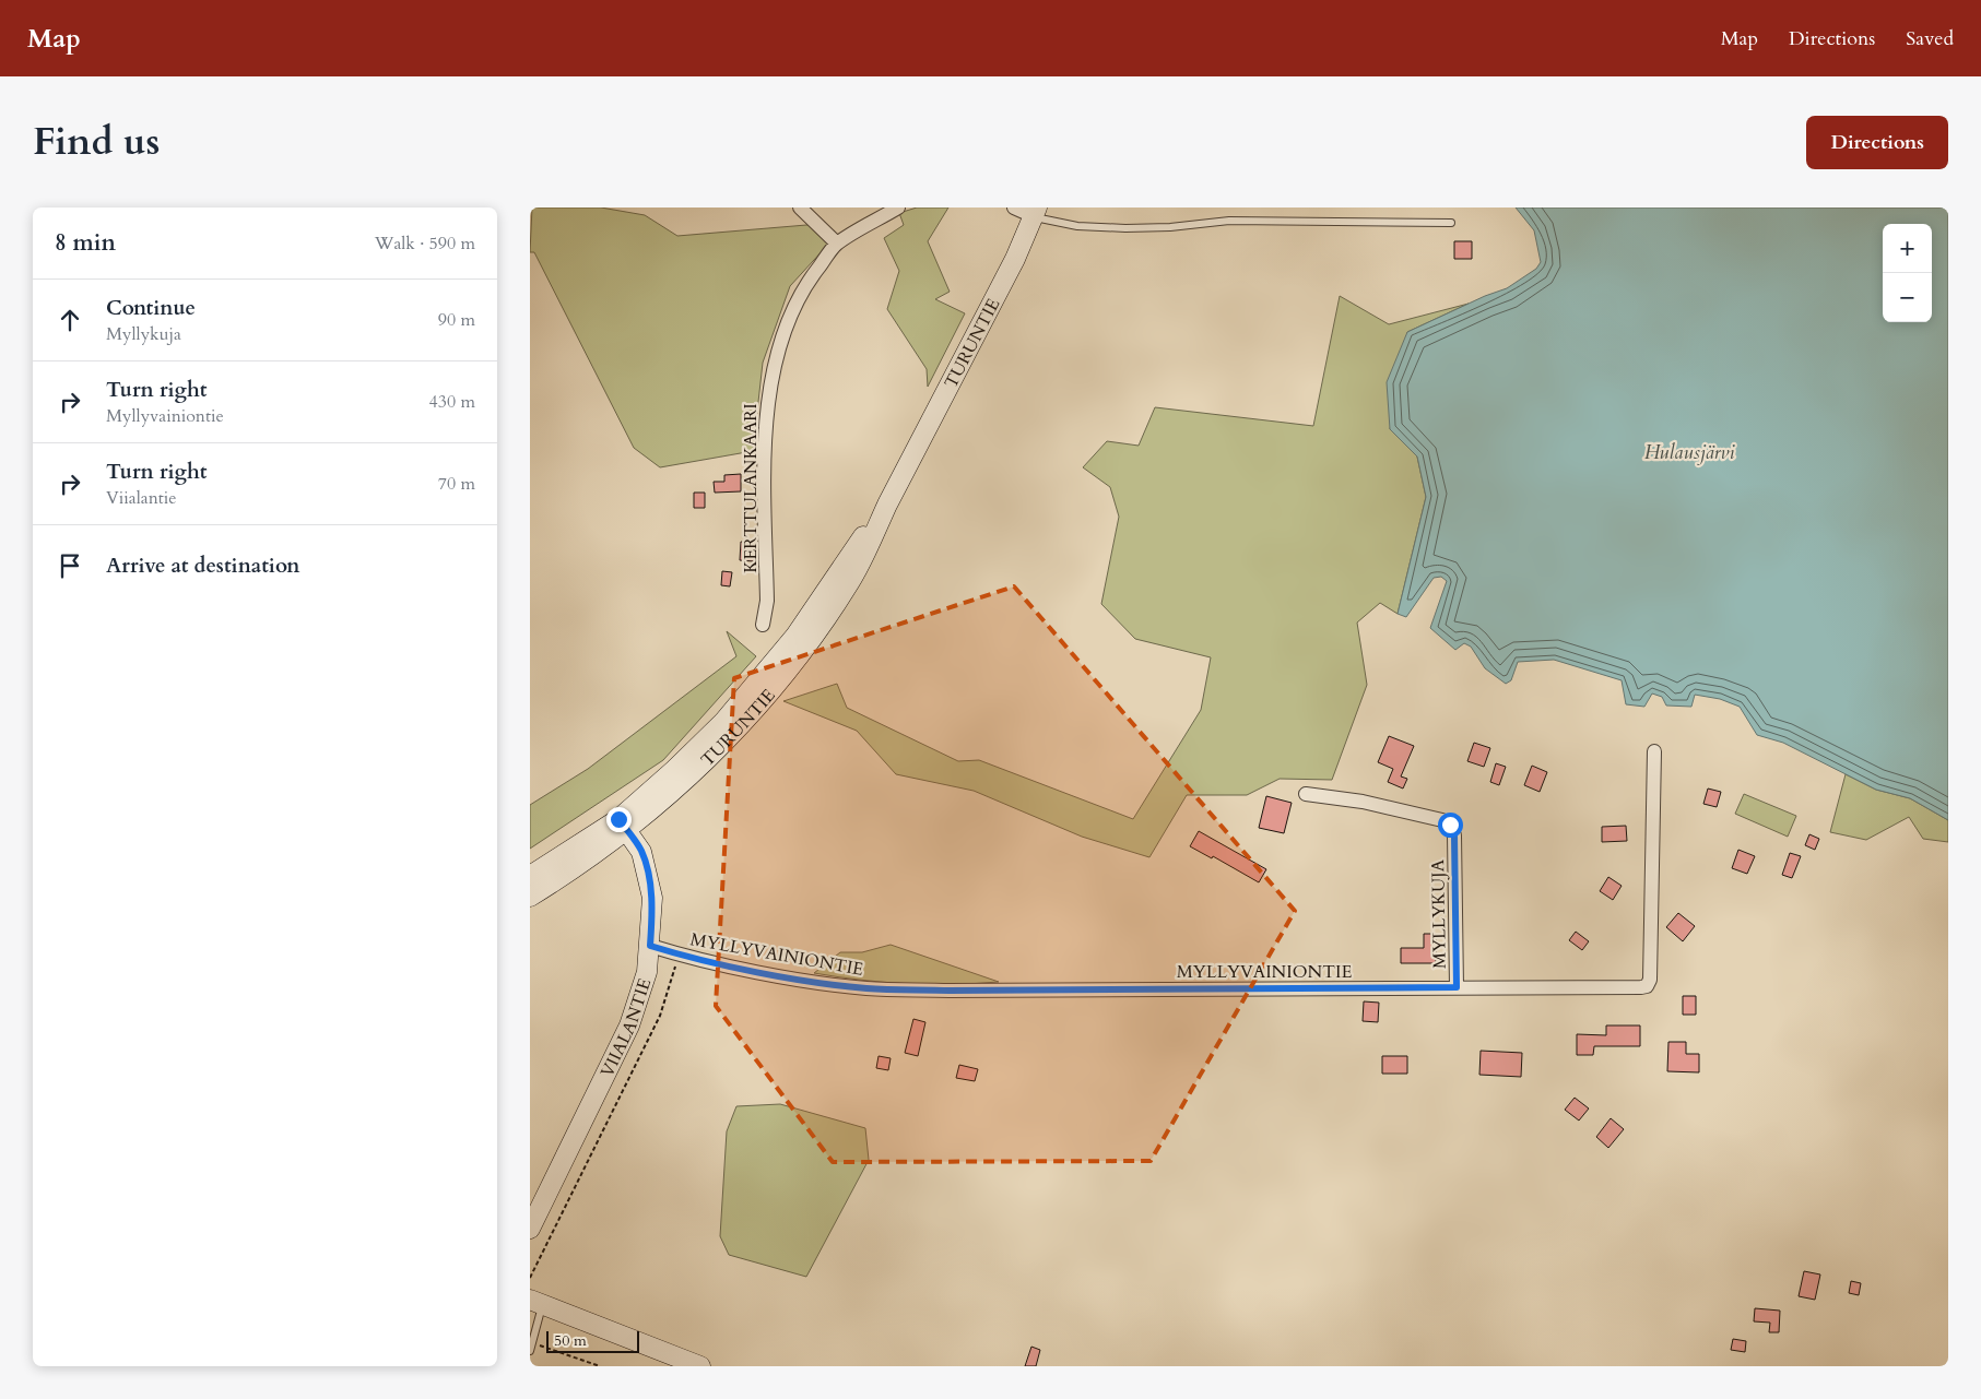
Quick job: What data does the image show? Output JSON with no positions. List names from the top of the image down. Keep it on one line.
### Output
{"streets":{"main road":["TURUNTIE","VIIALANTIE"],"street":["KERTTULANKAARI","MYLLYKUJA","MYLLYVAINIONTIE"]},"crossings":[["TURUNTIE","VIIALANTIE"],["MYLLYKUJA","MYLLYVAINIONTIE"],["MYLLYVAINIONTIE","VIIALANTIE"]],"water":["Hulausjärvi"],"scale_bar":"50 m","page":{"header":"Map","nav":["Map","Directions","Saved"],"title":"Find us","buttons":"Directions","heading":["8 min","Walk · 590 m"],"map_buttons":["+","−"],"list":[["Continue","Myllykuja","90 m"],["Turn right","Myllyvainiontie","430 m"],["Turn right","Viialantie","70 m"],"Arrive at destination"],"scale":"50 m"}}
